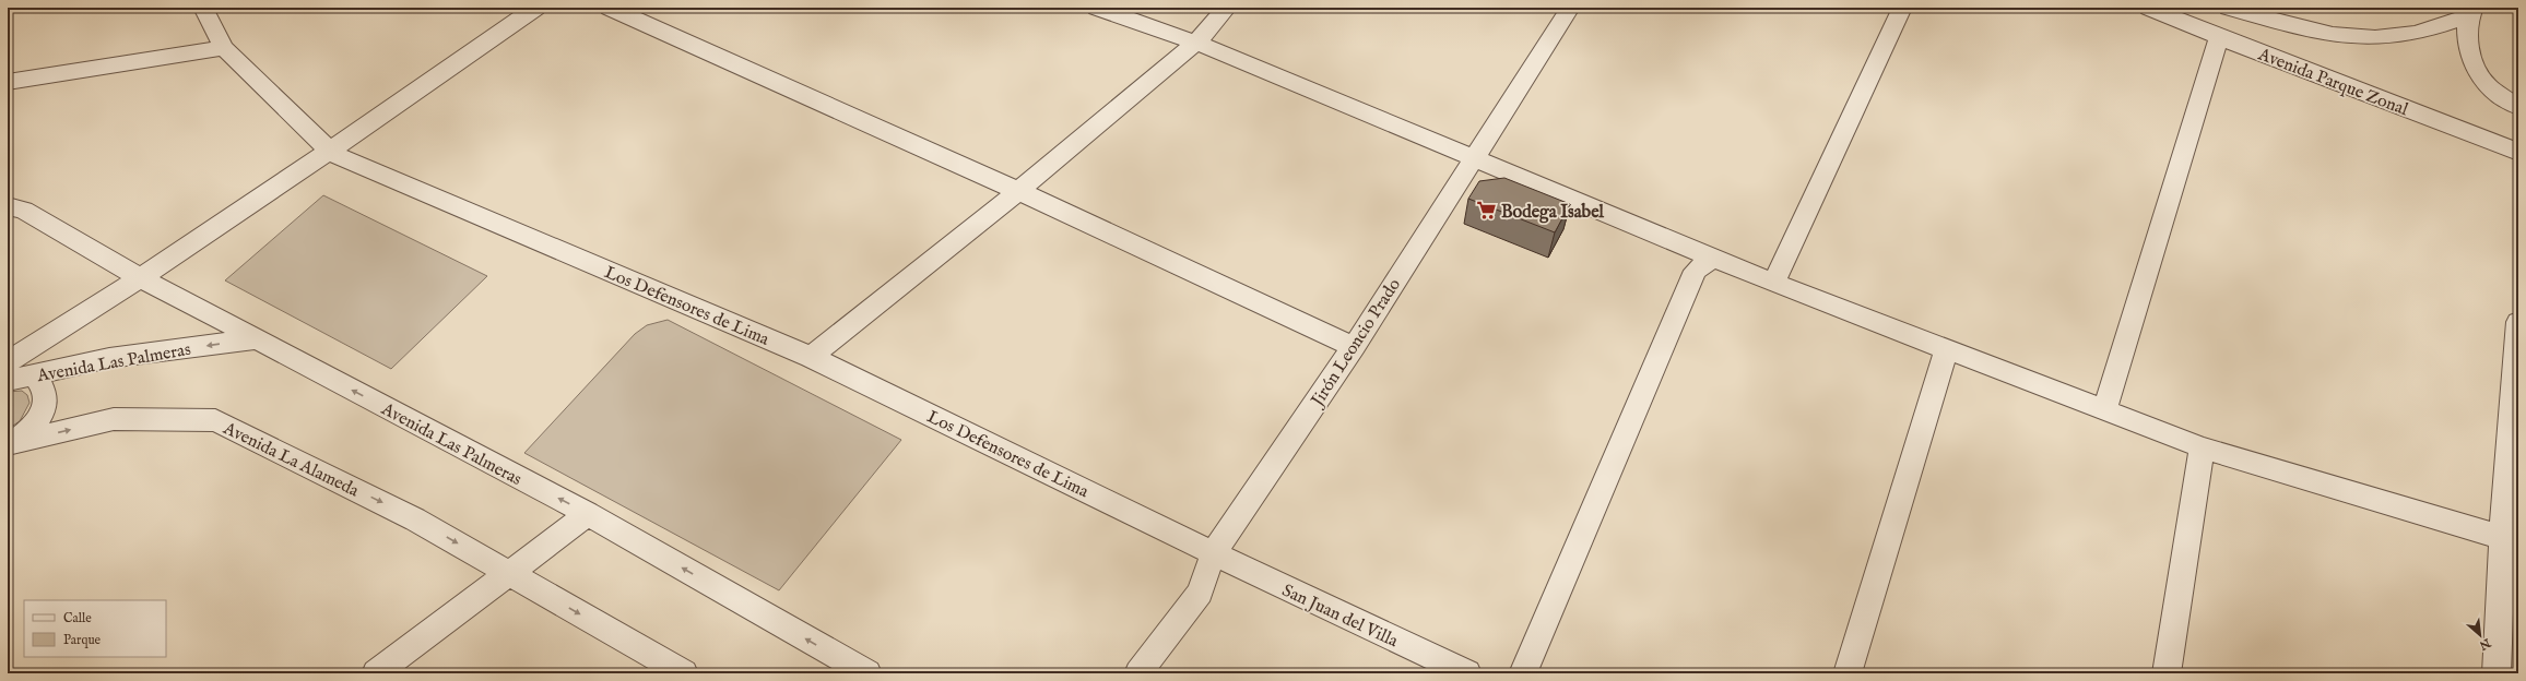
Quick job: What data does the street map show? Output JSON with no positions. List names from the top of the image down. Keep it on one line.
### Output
{"streets":{"street":["Avenida Parque Zonal","Los Defensores de Lima","Jirón Leoncio Prado","Avenida Las Palmeras","Avenida La Alameda","San Juan del Villa"]},"crossings":[["Los Defensores de Lima","Jirón Leoncio Prado"],["Los Defensores de Lima","San Juan del Villa"],["Jirón Leoncio Prado","San Juan del Villa"]],"places":{"supermarket":["Bodega Isabel"]},"legend":["Calle","Parque"],"north":"bottom right"}
